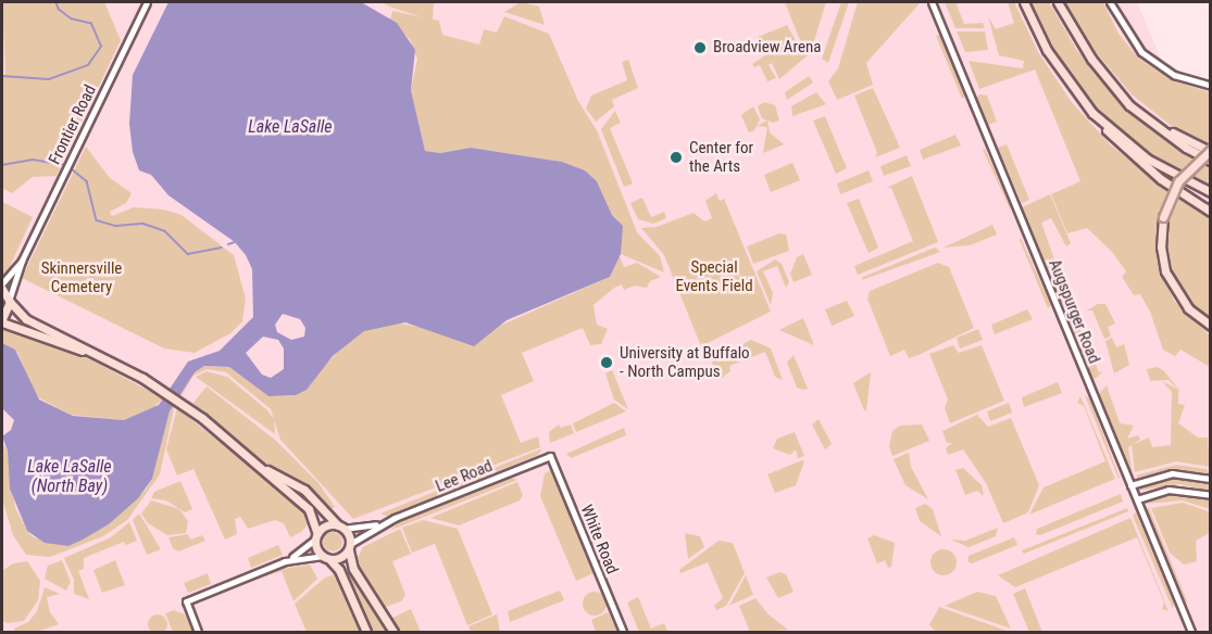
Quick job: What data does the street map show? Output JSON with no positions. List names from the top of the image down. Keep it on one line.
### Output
{"streets":{"street":["Frontier Road","Augspurger Road","Lee Road","White Road"]},"crossings":[["Lee Road","White Road"]],"water":["Lake LaSalle","Lake LaSalle (North Bay)"],"parks":["Special Events Field","Skinnersville Cemetery"],"places":["Broadview Arena","Center for the Arts","University at Buffalo - North Campus"]}
